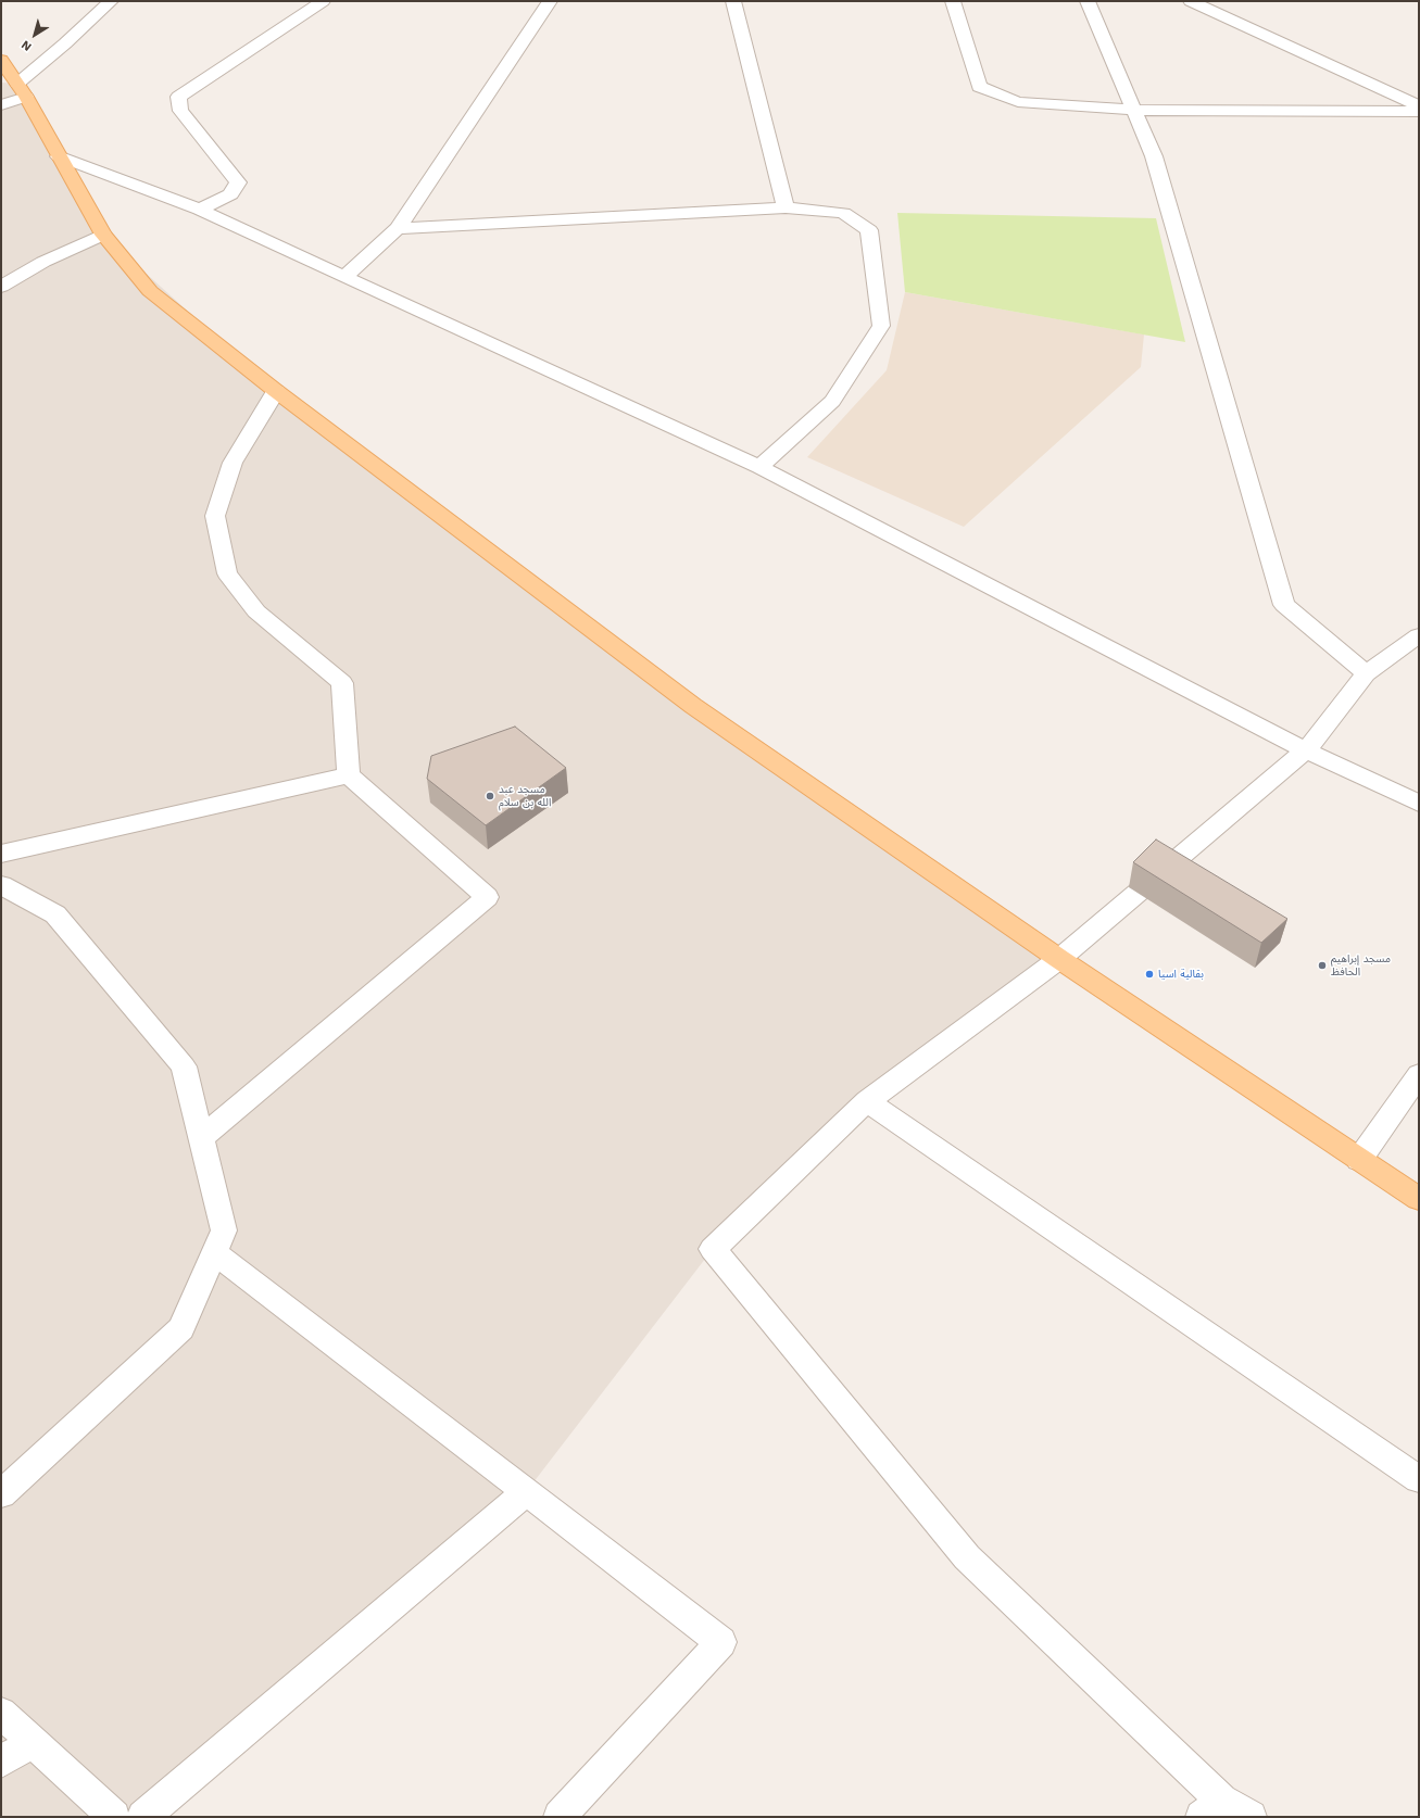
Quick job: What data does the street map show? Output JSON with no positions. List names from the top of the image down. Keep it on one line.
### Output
{"places":["مسجد عبد الله بن سلام","مسجد إبراهيم الحافظ","بقالية اسيا"],"north":"bottom left"}
